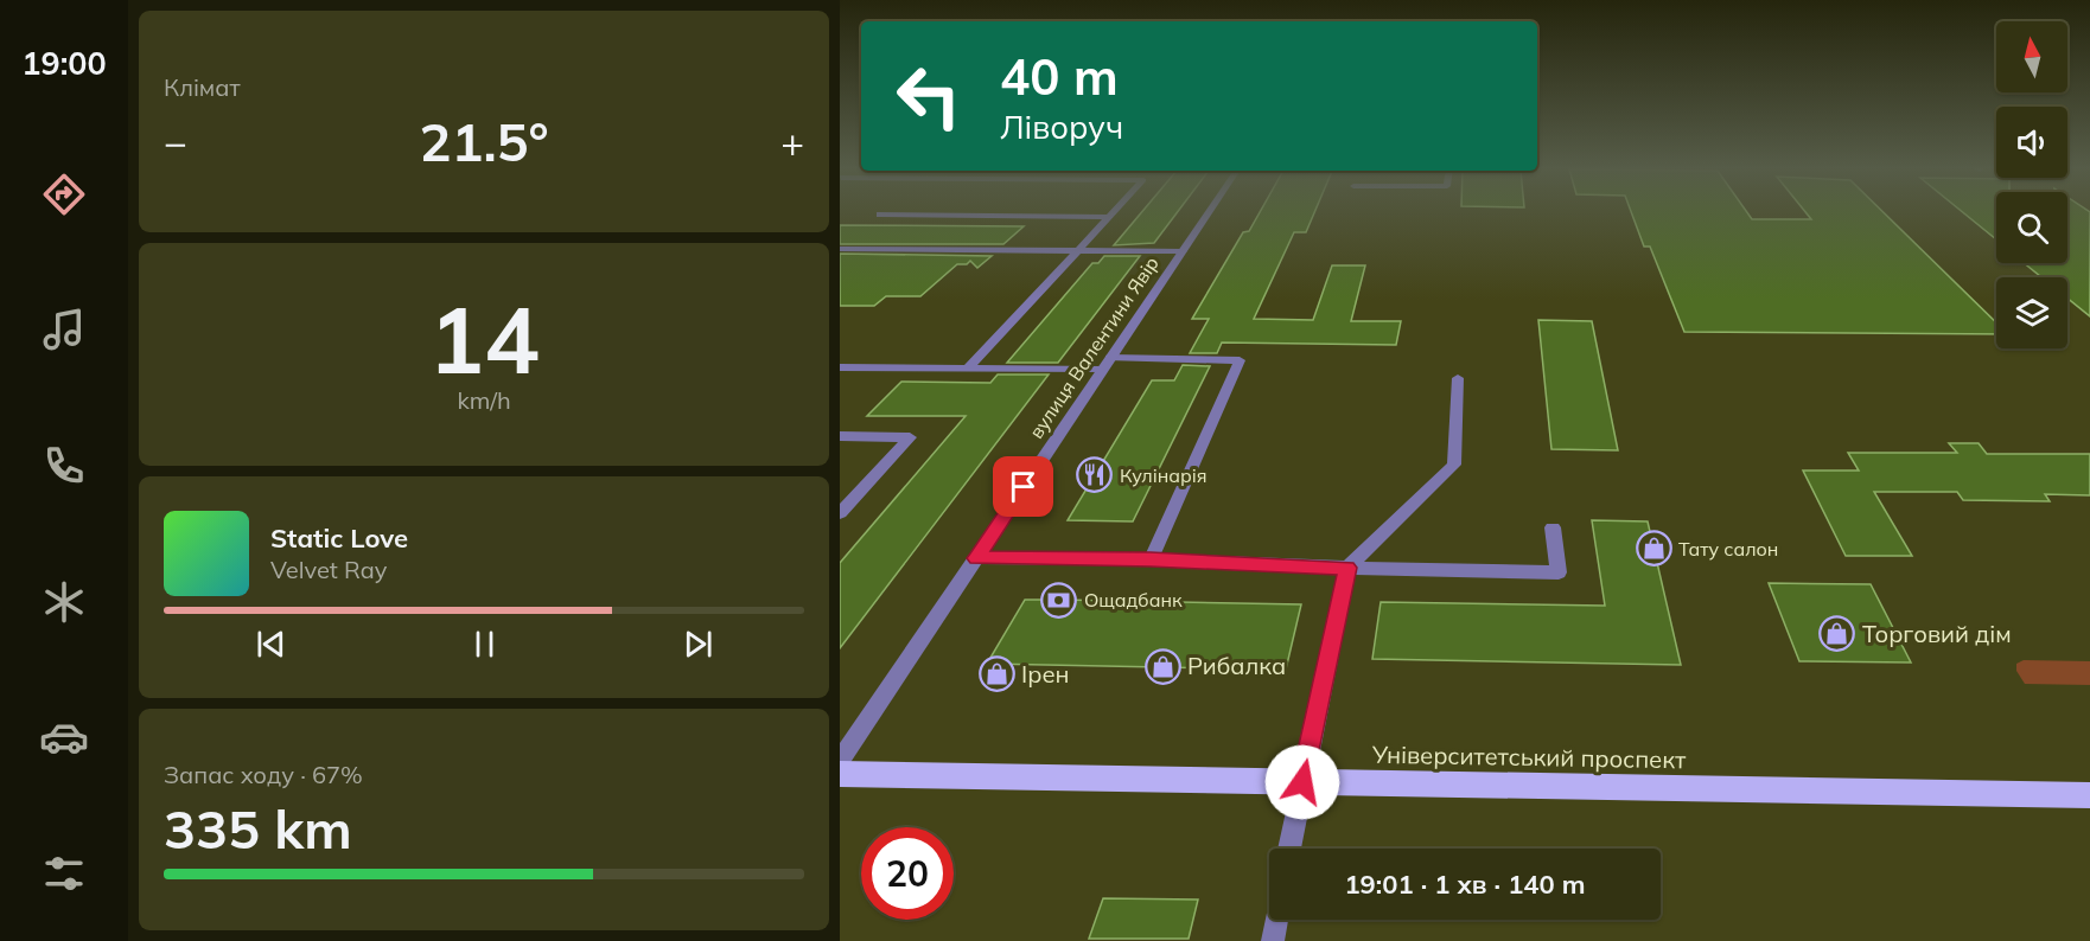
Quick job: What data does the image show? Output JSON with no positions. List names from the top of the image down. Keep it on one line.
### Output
{"streets":{"main road":["Університетський проспект"],"street":["вулиця Валентини Явір"]},"places":{"restaurant":["Кулінарія"],"shop":["Тату салон","Торговий дім","Рибалка","Ірен"],"bank":["Ощадбанк"]},"north":"top","page":{"tabs":"19:00","tile":["Клімат",["14","km/h"],["Запас ходу · 67%","335 km"]],"turn":["40 m","Ліворуч"],"heat":["−","21.5°","+"],"song":["Static Love","Velvet Ray"],"limit":"20","trip":"19:01 · 1 хв · 140 m"}}
